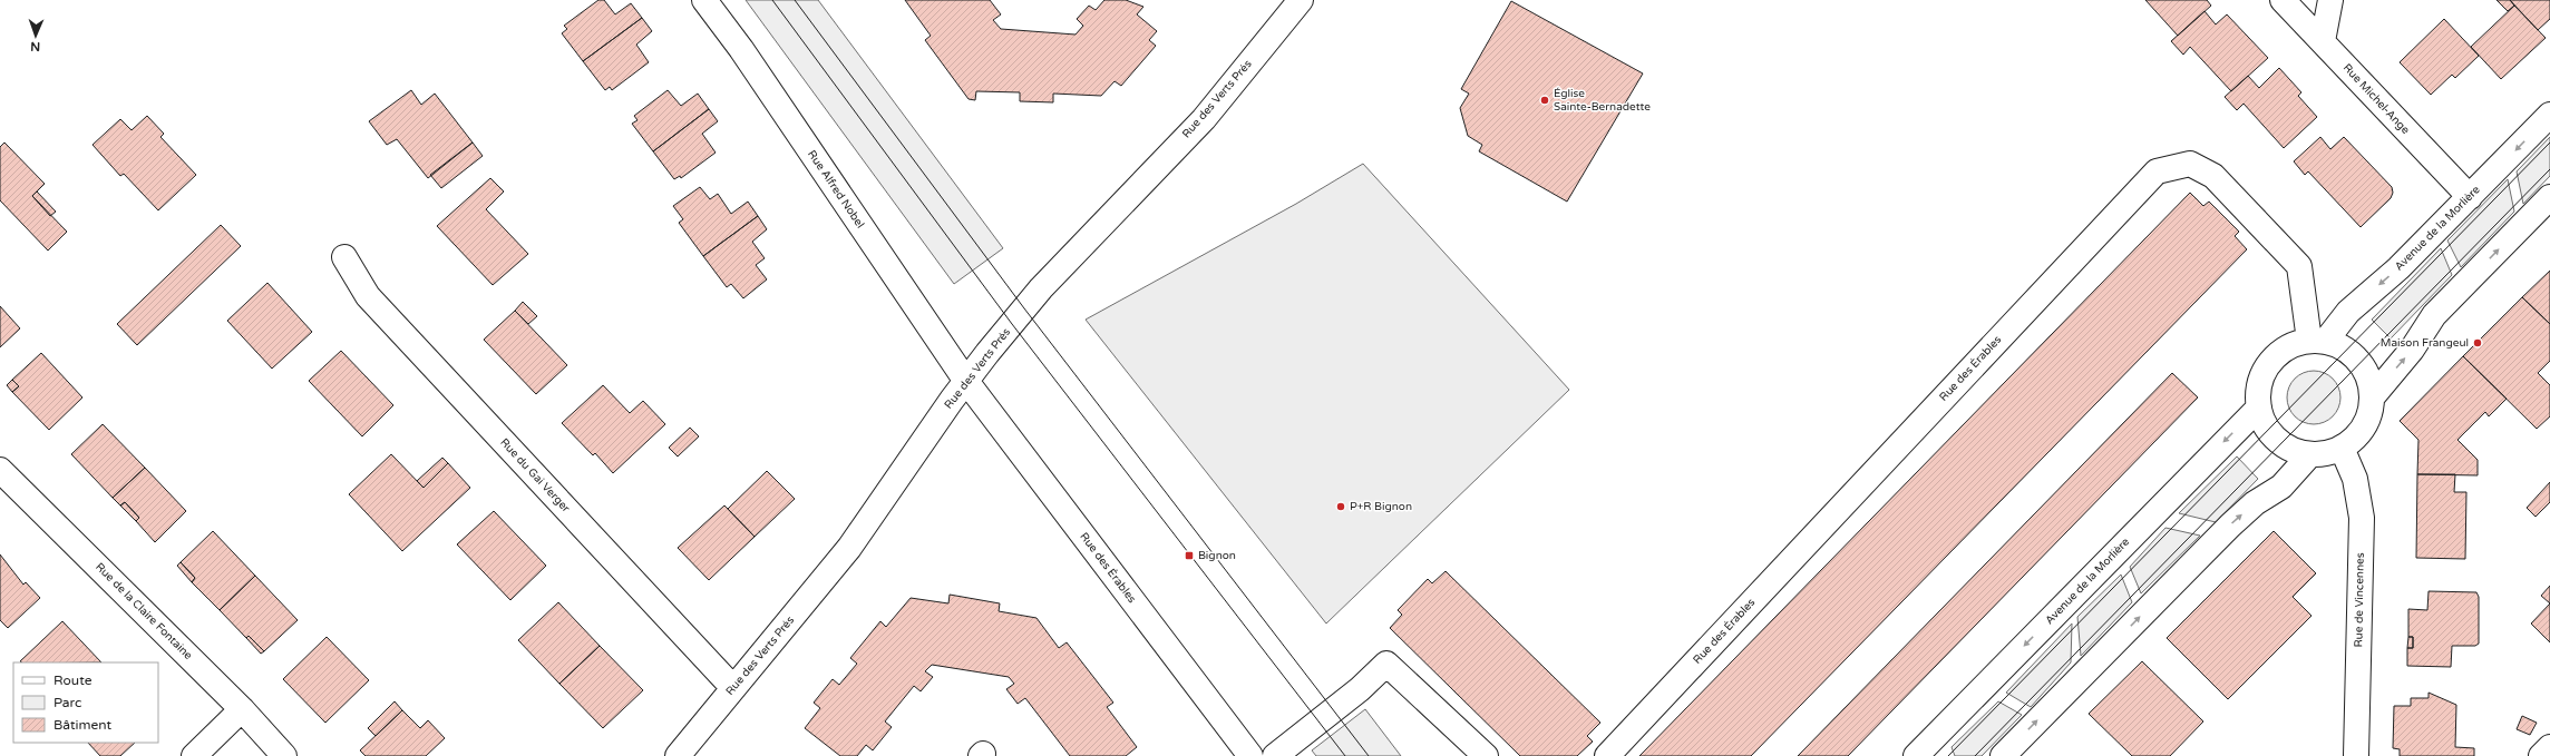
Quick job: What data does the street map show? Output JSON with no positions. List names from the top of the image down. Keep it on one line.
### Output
{"streets":{"street":["Rue des Verts Prés","Rue Michel-Ange","Rue Alfred Nobel","Avenue de la Morlière","Rue des Érables","Rue du Gai Verger","Rue de Vincennes","Rue de la Claire Fontaine"]},"crossings":[["Rue des Verts Prés","Rue Alfred Nobel"],["Rue des Verts Prés","Rue des Érables"],["Rue des Verts Prés","Rue du Gai Verger"],["Rue Michel-Ange","Avenue de la Morlière"],["Rue Alfred Nobel","Rue des Érables"],["Avenue de la Morlière","Rue des Érables"],["Avenue de la Morlière","Rue de Vincennes"],["Rue des Érables","Rue de Vincennes"]],"places":{"other":["Église Sainte-Bernadette","Maison Frangeul","P+R Bignon"],"transit":["Bignon"]},"legend":["Route","Parc","Bâtiment"],"north":"bottom"}
